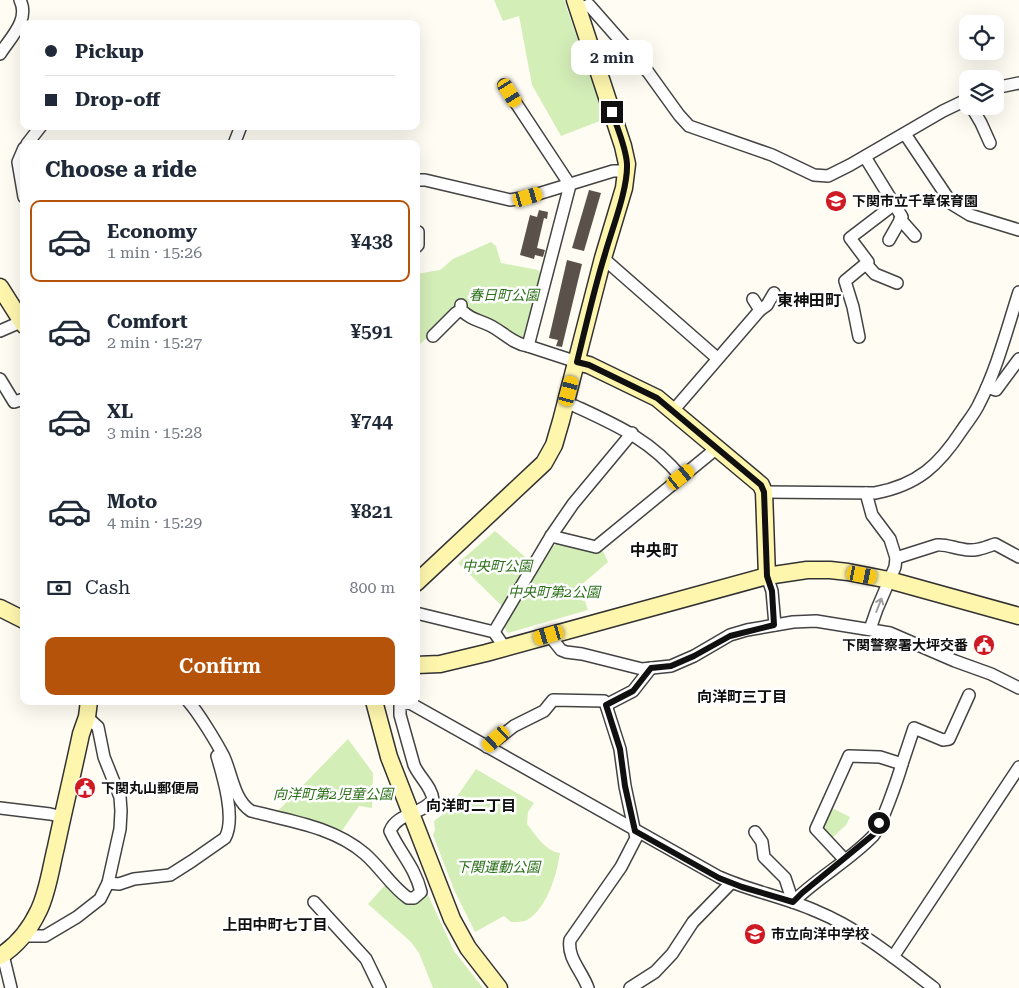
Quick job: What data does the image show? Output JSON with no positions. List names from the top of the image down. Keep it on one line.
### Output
{"districts":["東神田町","中央町","向洋町三丁目","向洋町二丁目","上田中町七丁目"],"parks":["春日町公園","中央町公園","中央町第2公園","向洋町第2児童公園","下関運動公園"],"places":{"school or university":["下関市立千草保育園","市立向洋中学校"],"public building":["下関警察署大坪交番","下関丸山郵便局"]},"page":{"banner":["Pickup","Drop-off"],"bubble":"2 min","heading":"Choose a ride","list":[{"name":"Economy","note":"1 min · 15:26","value":"¥438"},{"name":"Comfort","note":"2 min · 15:27","value":"¥591"},{"name":"XL","note":"3 min · 15:28","value":"¥744"},{"name":"Moto","note":"4 min · 15:29","value":"¥821"}],"pay":["Cash","800 m"],"buttons":"Confirm"}}
